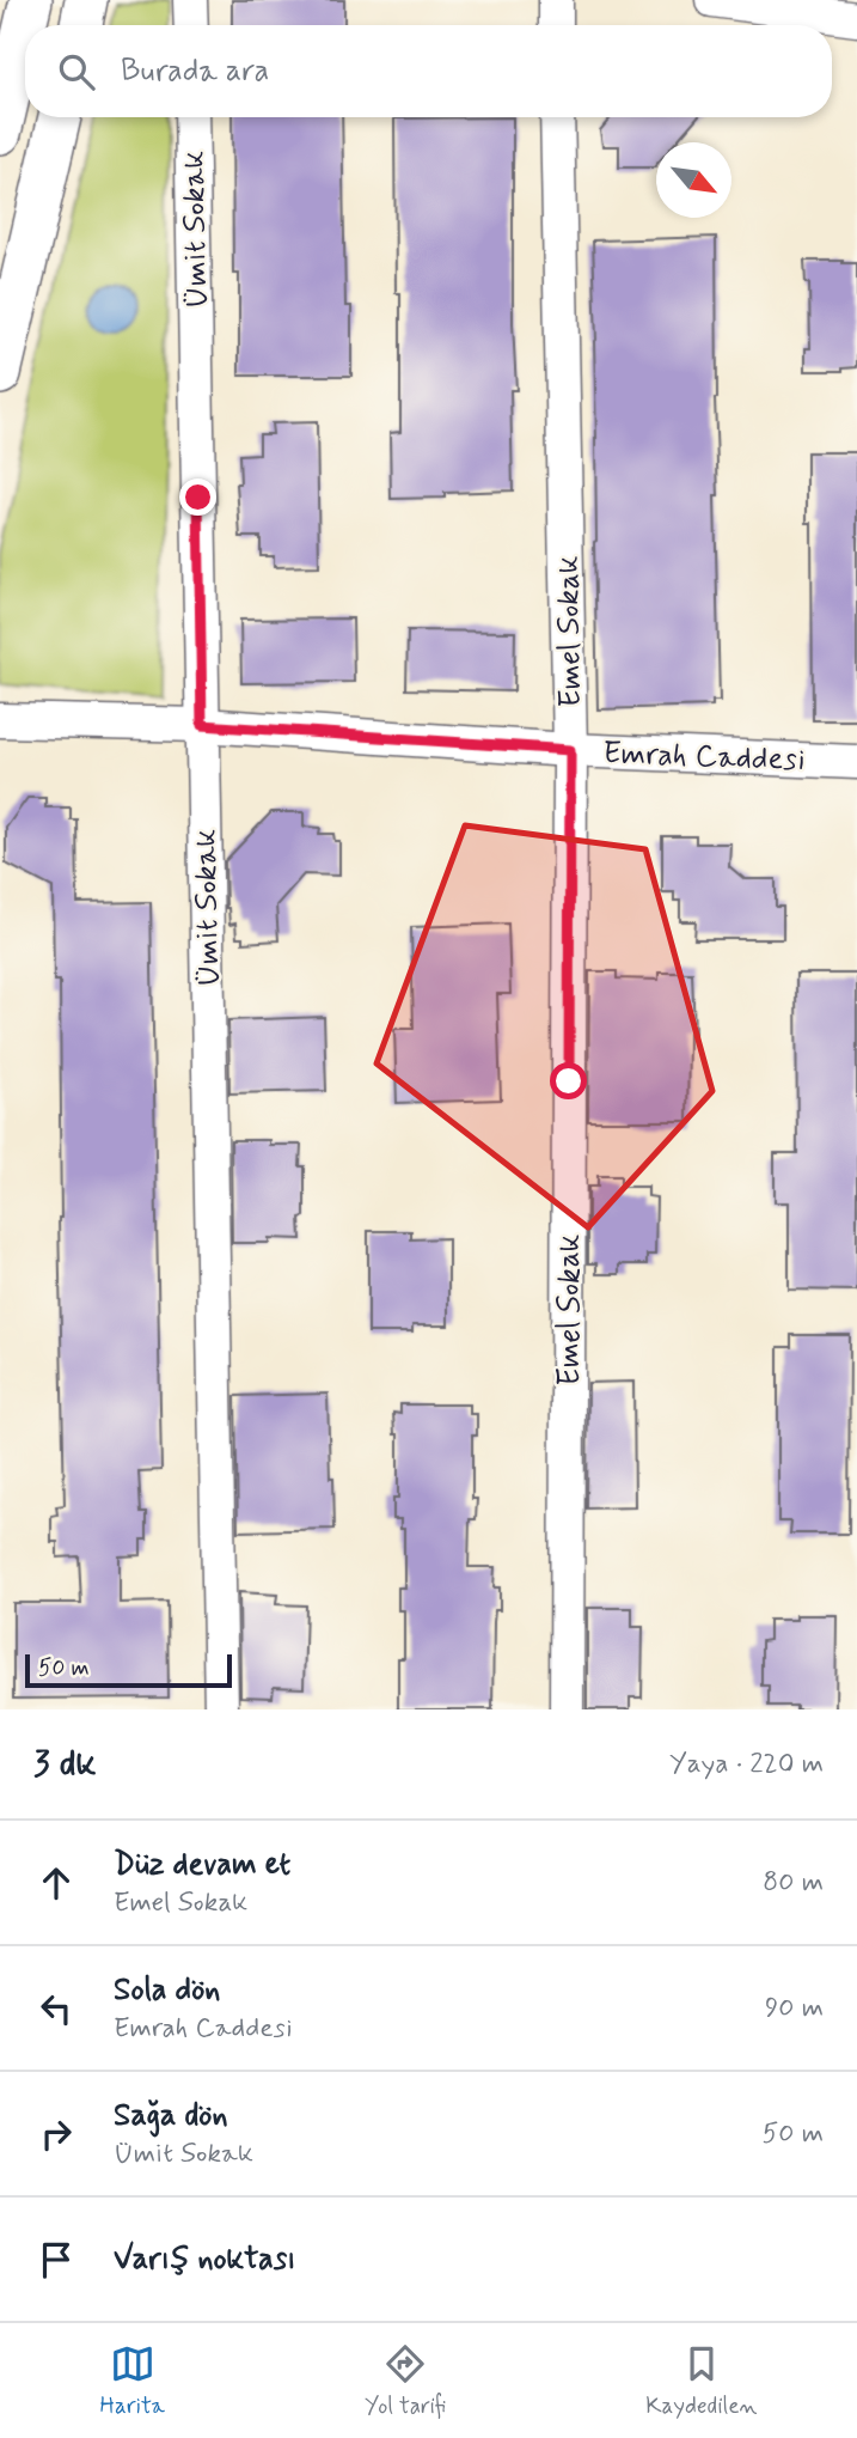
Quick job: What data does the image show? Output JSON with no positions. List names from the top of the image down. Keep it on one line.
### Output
{"streets":{"street":["Ümit Sokak","Emel Sokak","Emrah Caddesi"]},"crossings":[["Ümit Sokak","Emrah Caddesi"],["Emel Sokak","Emrah Caddesi"]],"scale_bar":"50 m","north":"bottom right","page":{"search":"Burada ara","scale":"50 m","heading":["3 dk","Yaya · 220 m"],"list":[["Düz devam et","Emel Sokak","80 m"],["Sola dön","Emrah Caddesi","90 m"],["Sağa dön","Ümit Sokak","50 m"],"Varış noktası"],"nav":["Harita","Yol tarifi","Kaydedilen"]}}
